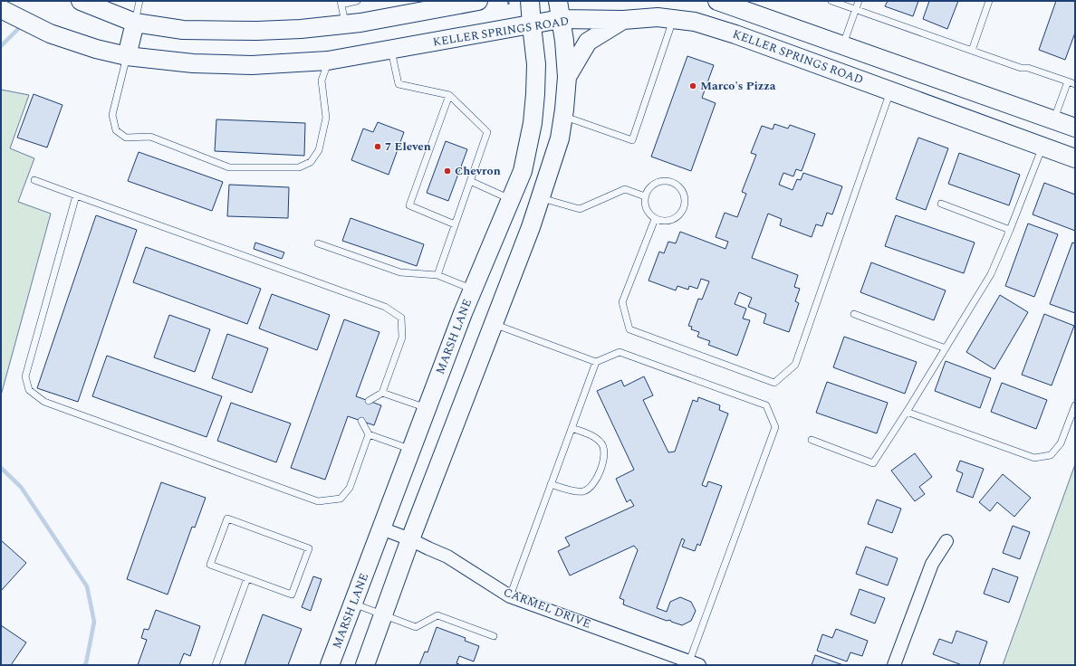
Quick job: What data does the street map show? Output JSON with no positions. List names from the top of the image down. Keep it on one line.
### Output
{"streets":{"main road":["KELLER SPRINGS ROAD","MARSH LANE"],"street":["CARMEL DRIVE"]},"crossings":[["KELLER SPRINGS ROAD","MARSH LANE"],["MARSH LANE","CARMEL DRIVE"]],"places":["Marco's Pizza","7 Eleven","Chevron"]}
